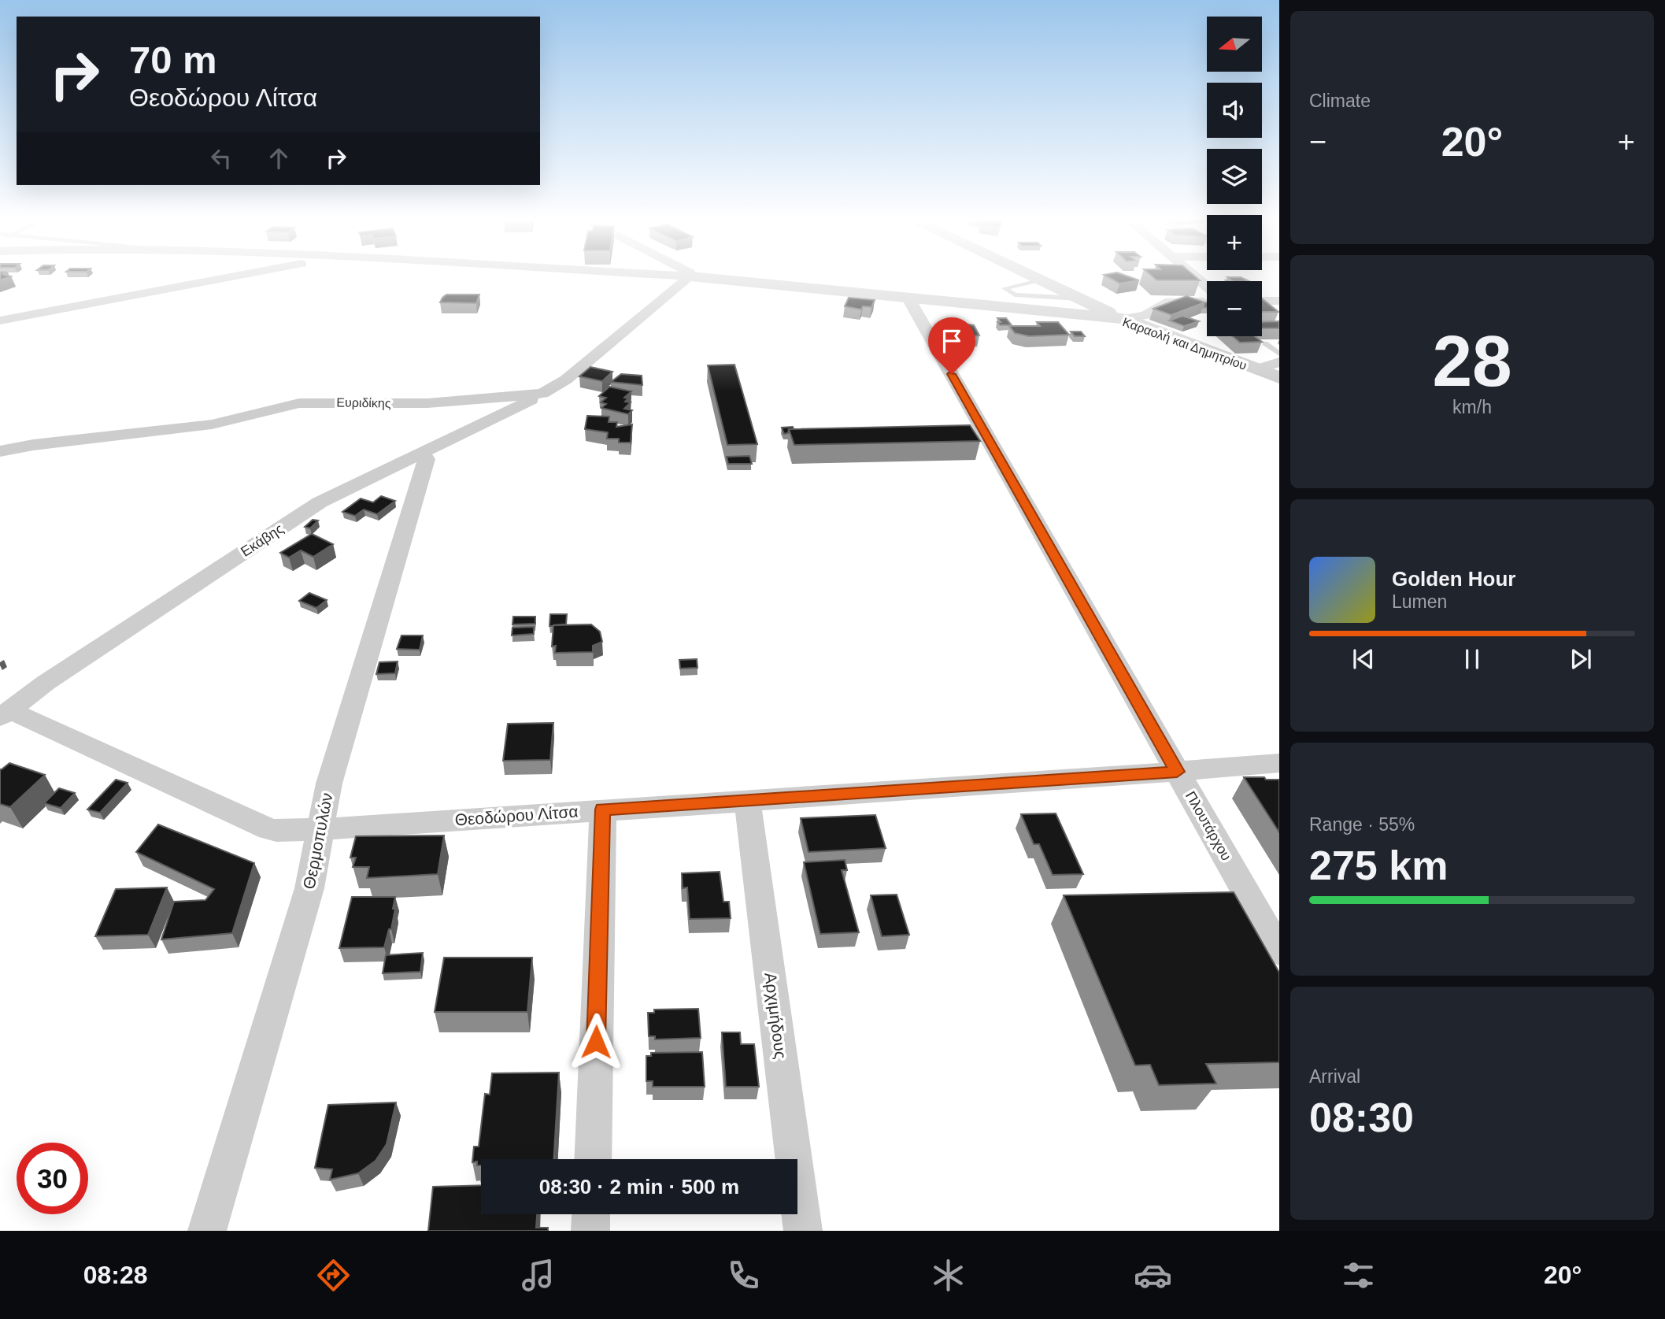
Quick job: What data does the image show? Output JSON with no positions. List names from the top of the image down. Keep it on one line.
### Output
{"streets":{"street":["Καραολή και Δημητρίου","Ευριδίκης","Εκάβης","Θεοδώρου Λίτσα","Πλουτάρχου","Θερμοπυλών","Αρχιμήδους"]},"crossings":[["Καραολή και Δημητρίου","Ευριδίκης"],["Καραολή και Δημητρίου","Πλουτάρχου"],["Ευριδίκης","Εκάβης"],["Εκάβης","Θεοδώρου Λίτσα"],["Εκάβης","Θερμοπυλών"],["Θεοδώρου Λίτσα","Πλουτάρχου"],["Θεοδώρου Λίτσα","Θερμοπυλών"],["Θεοδώρου Λίτσα","Αρχιμήδους"]],"north":"left","page":{"tile":["Climate",["28","km/h"],["Range · 55%","275 km"],["Arrival","08:30"]],"map_buttons":["+","−"],"turn":["70 m","Θεοδώρου Λίτσα"],"heat":["−","20°","+"],"song":["Golden Hour","Lumen"],"limit":"30","trip":"08:30 · 2 min · 500 m","tabs":["08:28","20°"]}}
